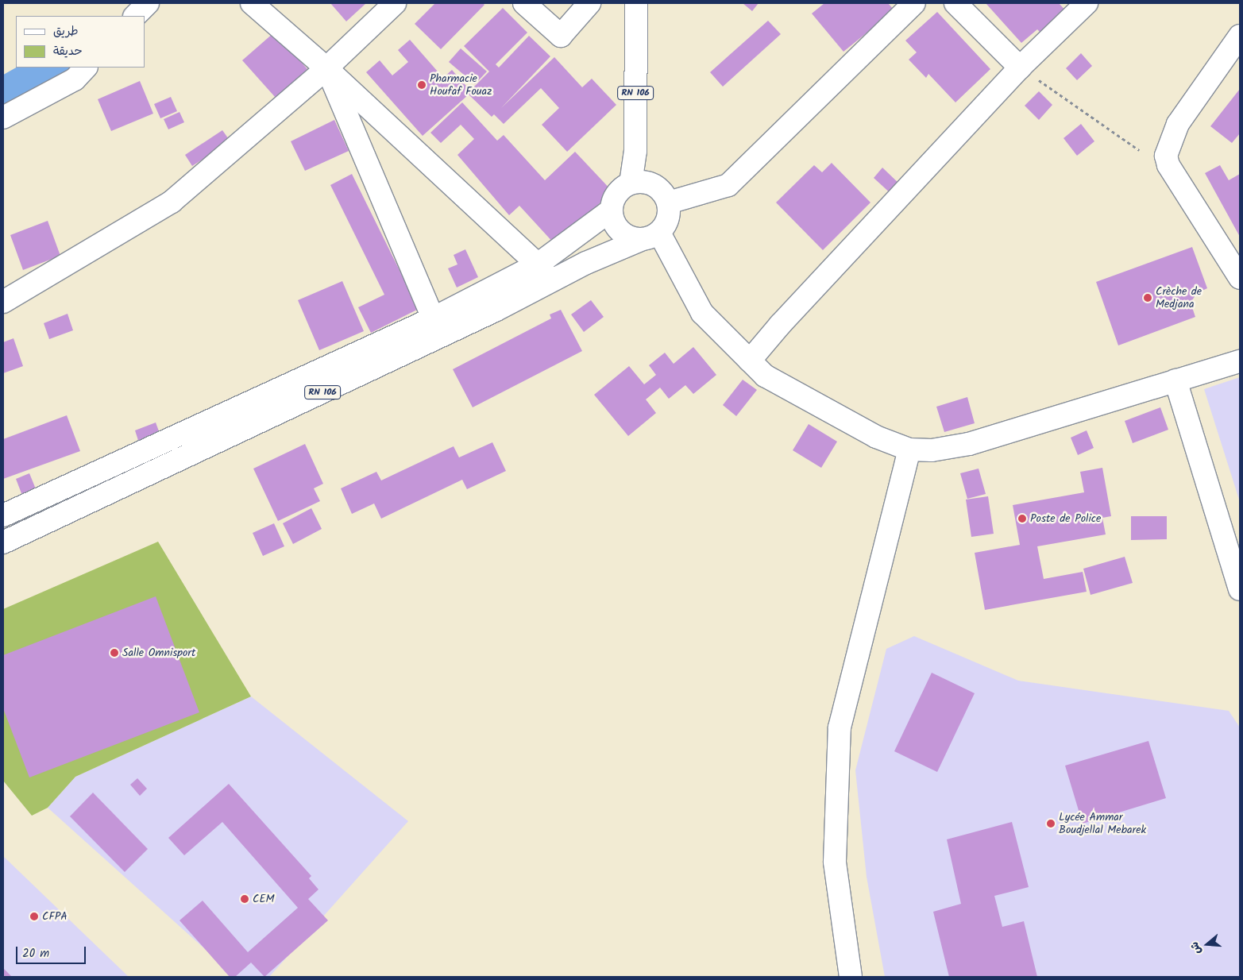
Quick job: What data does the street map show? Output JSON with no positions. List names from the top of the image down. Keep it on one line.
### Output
{"streets":{"street":["RN 106"]},"places":["Pharmacie Houfaf Fouaz","Crèche de Medjana","Poste de Police","Salle Omnisport","Lycée Ammar Boudjellal Mebarek","CEM","CFPA"],"legend":["طريق","حديقة"],"scale_bar":"20 m","north":"left"}
